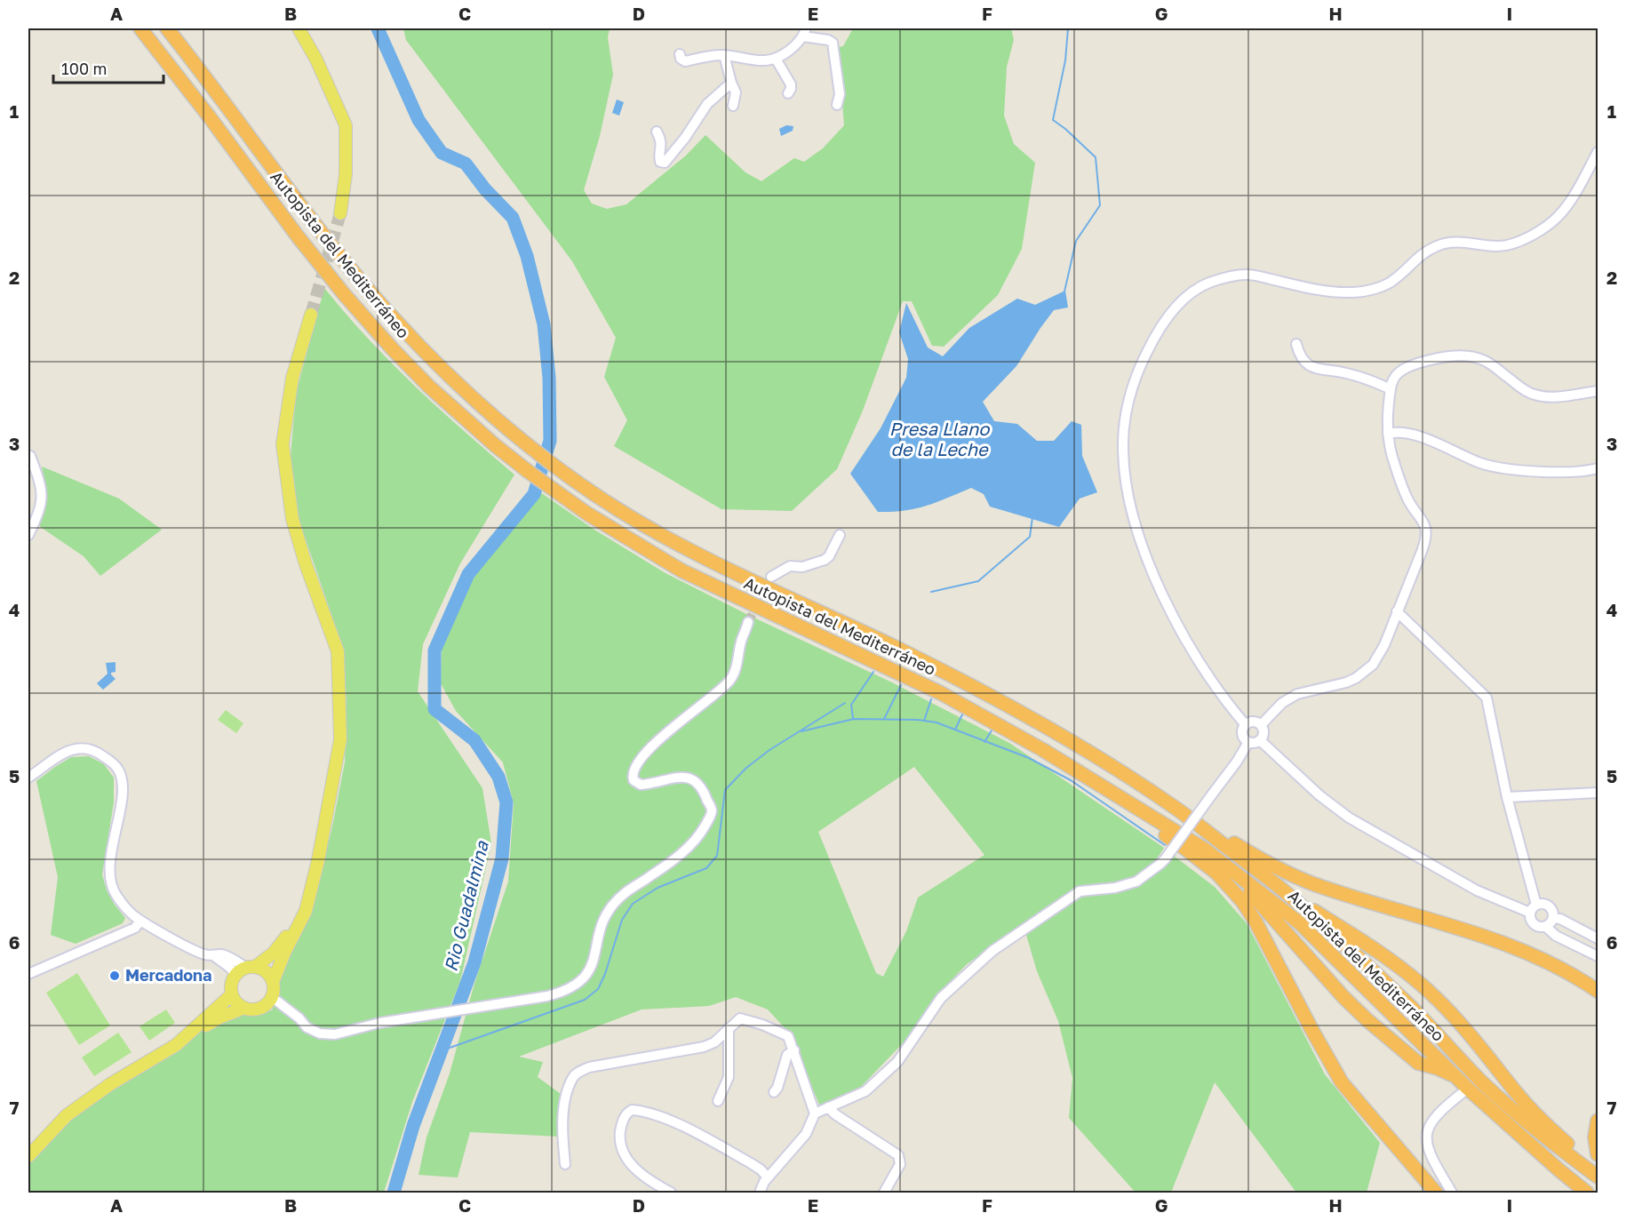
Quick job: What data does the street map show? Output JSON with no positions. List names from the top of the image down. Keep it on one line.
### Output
{"streets":{"highway":["Autopista del Mediterráneo"]},"water":["Presa Llano de la Leche","Rio Guadalmina"],"places":["Mercadona"],"scale_bar":"100 m","grid":{"columns":["A","B","C","D","E","F","G","H","I"],"rows":["1","2","3","4","5","6","7"]}}
